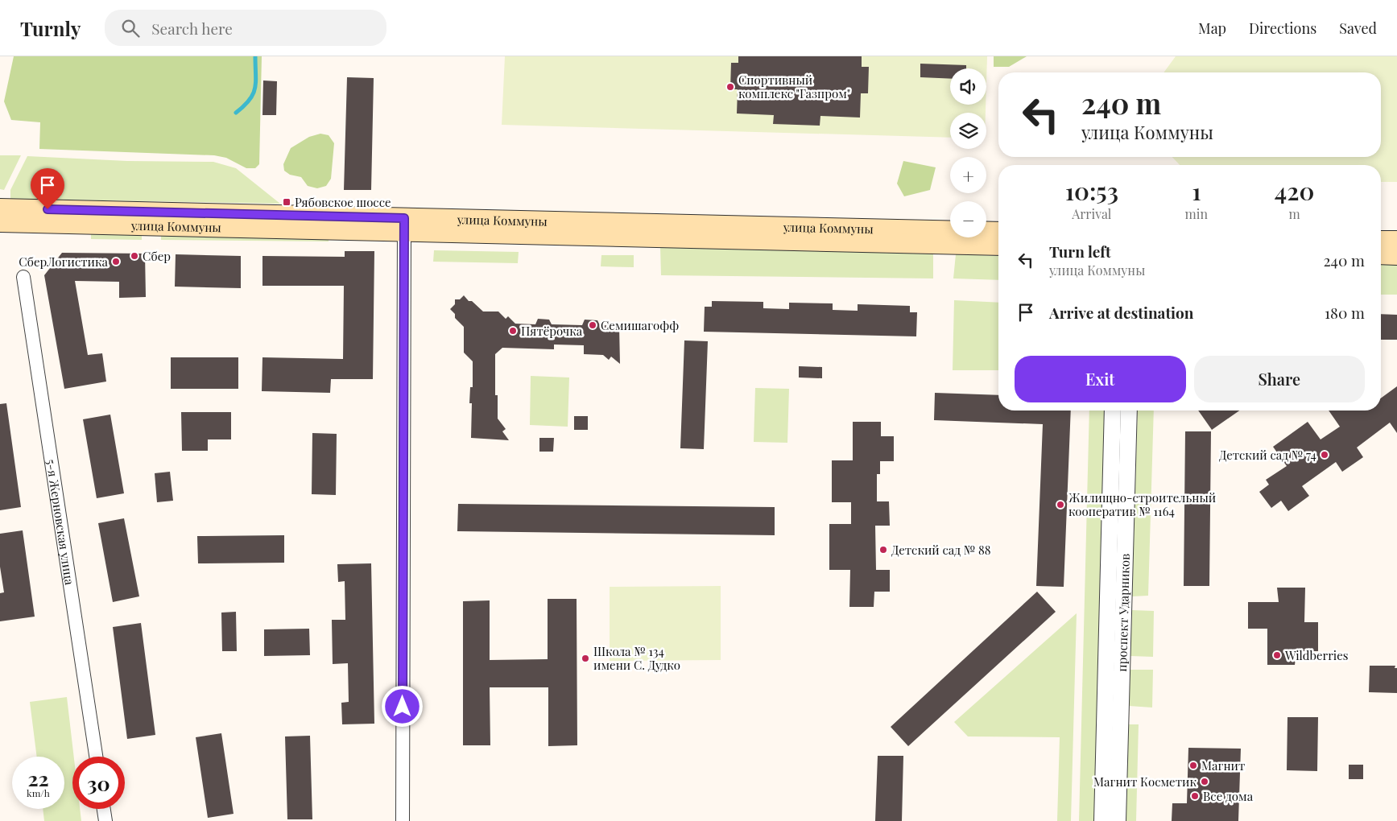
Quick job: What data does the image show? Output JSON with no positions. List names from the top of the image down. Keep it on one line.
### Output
{"streets":{"main road":["улица Коммуны"],"street":["5-я Жерновская улица","проспект Ударников"]},"places":{"other":["Cпортивный комплекс \"Газпром\"","Сбер","СберЛогистика","Семишагофф","Пятёрочка","Детский сад № 74","Жилищно-строительный кооператив № 1164","Детский сад № 88","Wildberries","Школа № 134 имени С. Дудко","Магнит","Магнит Косметик","Все дома"],"transit":["Рябовское шоссе"]},"page":{"header":"Turnly","search":"Search here","nav":["Map","Directions","Saved"],"map_buttons":["+","−"],"turn":["240 m","улица Коммуны"],"eta":["10:53","Arrival","1","min","420","m"],"list":[{"name":"Turn left","note":"улица Коммуны","value":"240 m"},{"name":"Arrive at destination","value":"180 m"}],"buttons":["Exit","Share"],"speed":"22 km/h","limit":"30"}}
